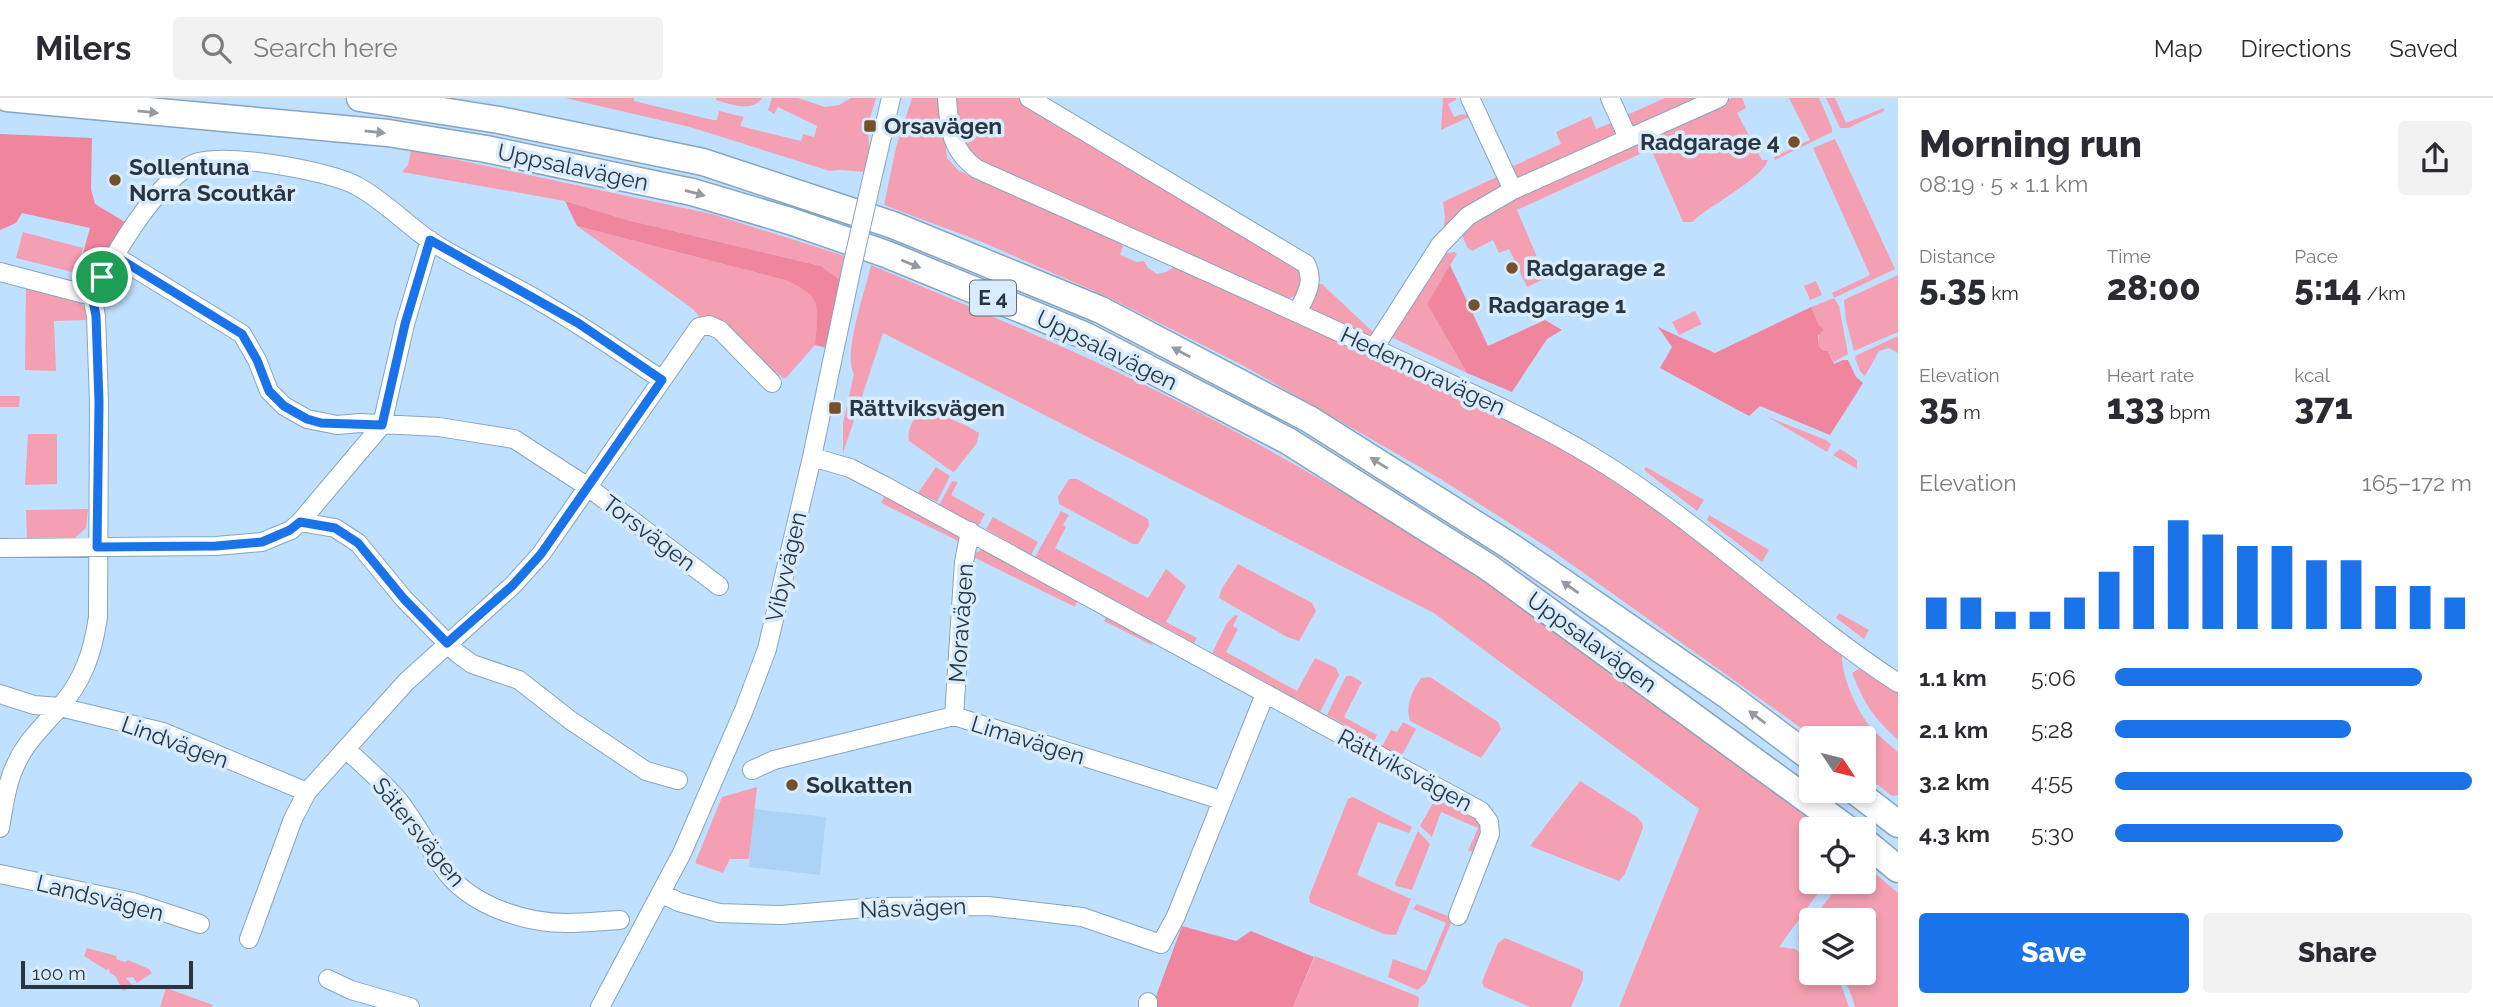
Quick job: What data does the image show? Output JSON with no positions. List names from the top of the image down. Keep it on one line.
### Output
{"streets":{"highway":["Uppsalavägen","E 4"],"street":["Hedemoravägen","Torsvägen","Vibyvägen","Moravägen","Limavägen","Lindvägen","Rättviksvägen","Sätersvägen","Landsvägen","Nåsvägen"]},"crossings":[["Vibyvägen","Rättviksvägen"],["Vibyvägen","Nåsvägen"],["Moravägen","Limavägen"],["Moravägen","Rättviksvägen"],["Limavägen","Nåsvägen"]],"places":{"transit":["Orsavägen","Rättviksvägen"],"other":["Radgarage 4","Sollentuna Norra Scoutkår","Radgarage 2","Radgarage 1","Solkatten"]},"scale_bar":"100 m","north":"bottom right","page":{"header":"Milers","search":"Search here","nav":["Map","Directions","Saved"],"heading":["Morning run","08:19 · 5 × 1.1 km"],"stats":[["Distance","5.35 km"],["Time","28:00"],["Pace","5:14 /km"],["Elevation","35 m"],["Heart rate","133 bpm"],["kcal","371"]],"chart":["Elevation","165–172 m"],"list":[{"name":"1.1 km","note":"5:06"},{"name":"2.1 km","note":"5:28"},{"name":"3.2 km","note":"4:55"},{"name":"4.3 km","note":"5:30"}],"buttons":["Save","Share"],"scale":"100 m"}}
